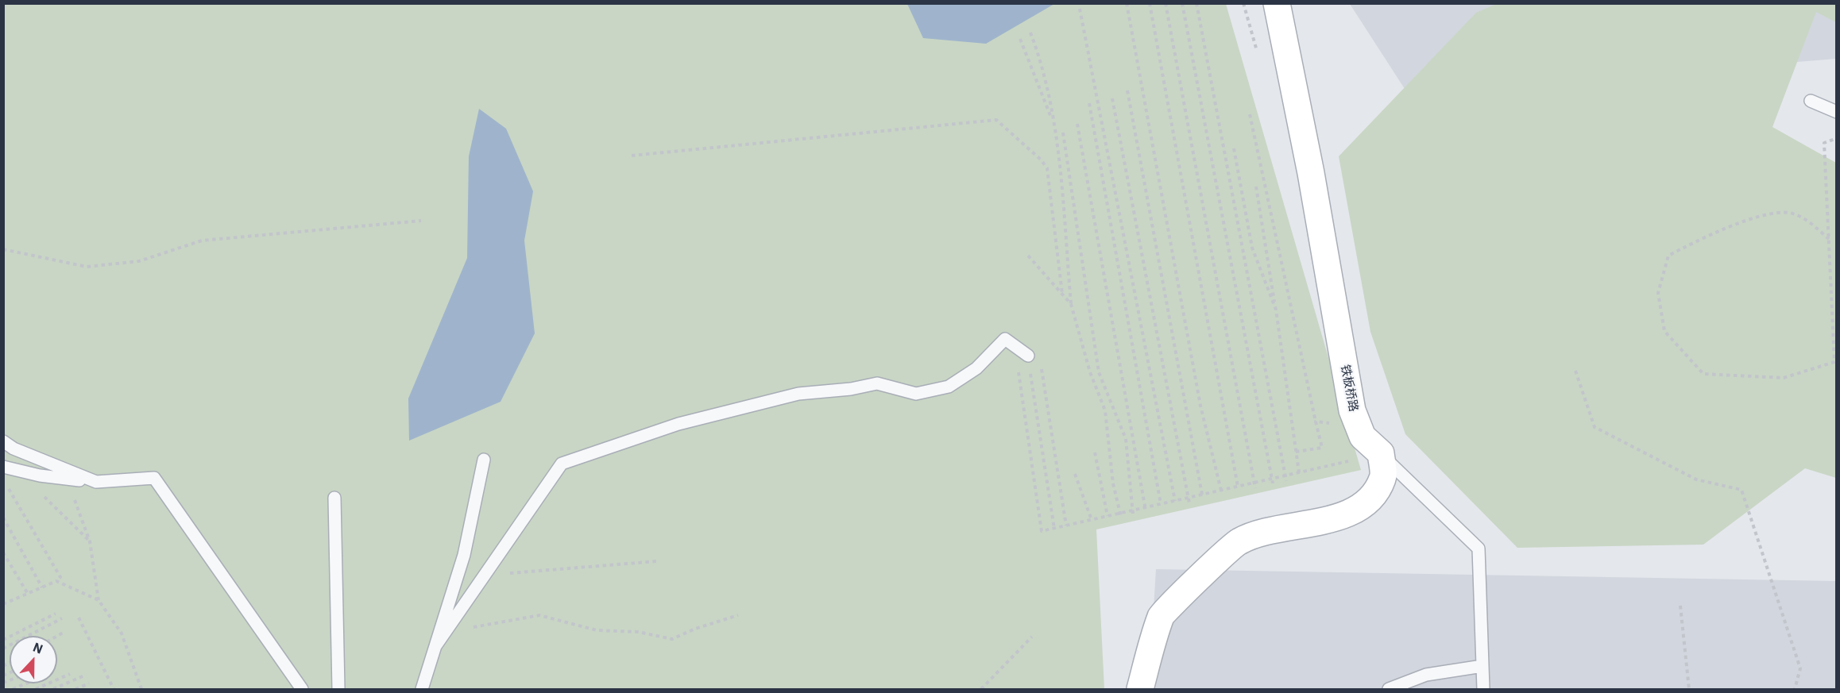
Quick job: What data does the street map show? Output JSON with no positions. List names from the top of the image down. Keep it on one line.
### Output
{"streets":{"street":["铁板桥路"]},"north":"top"}
